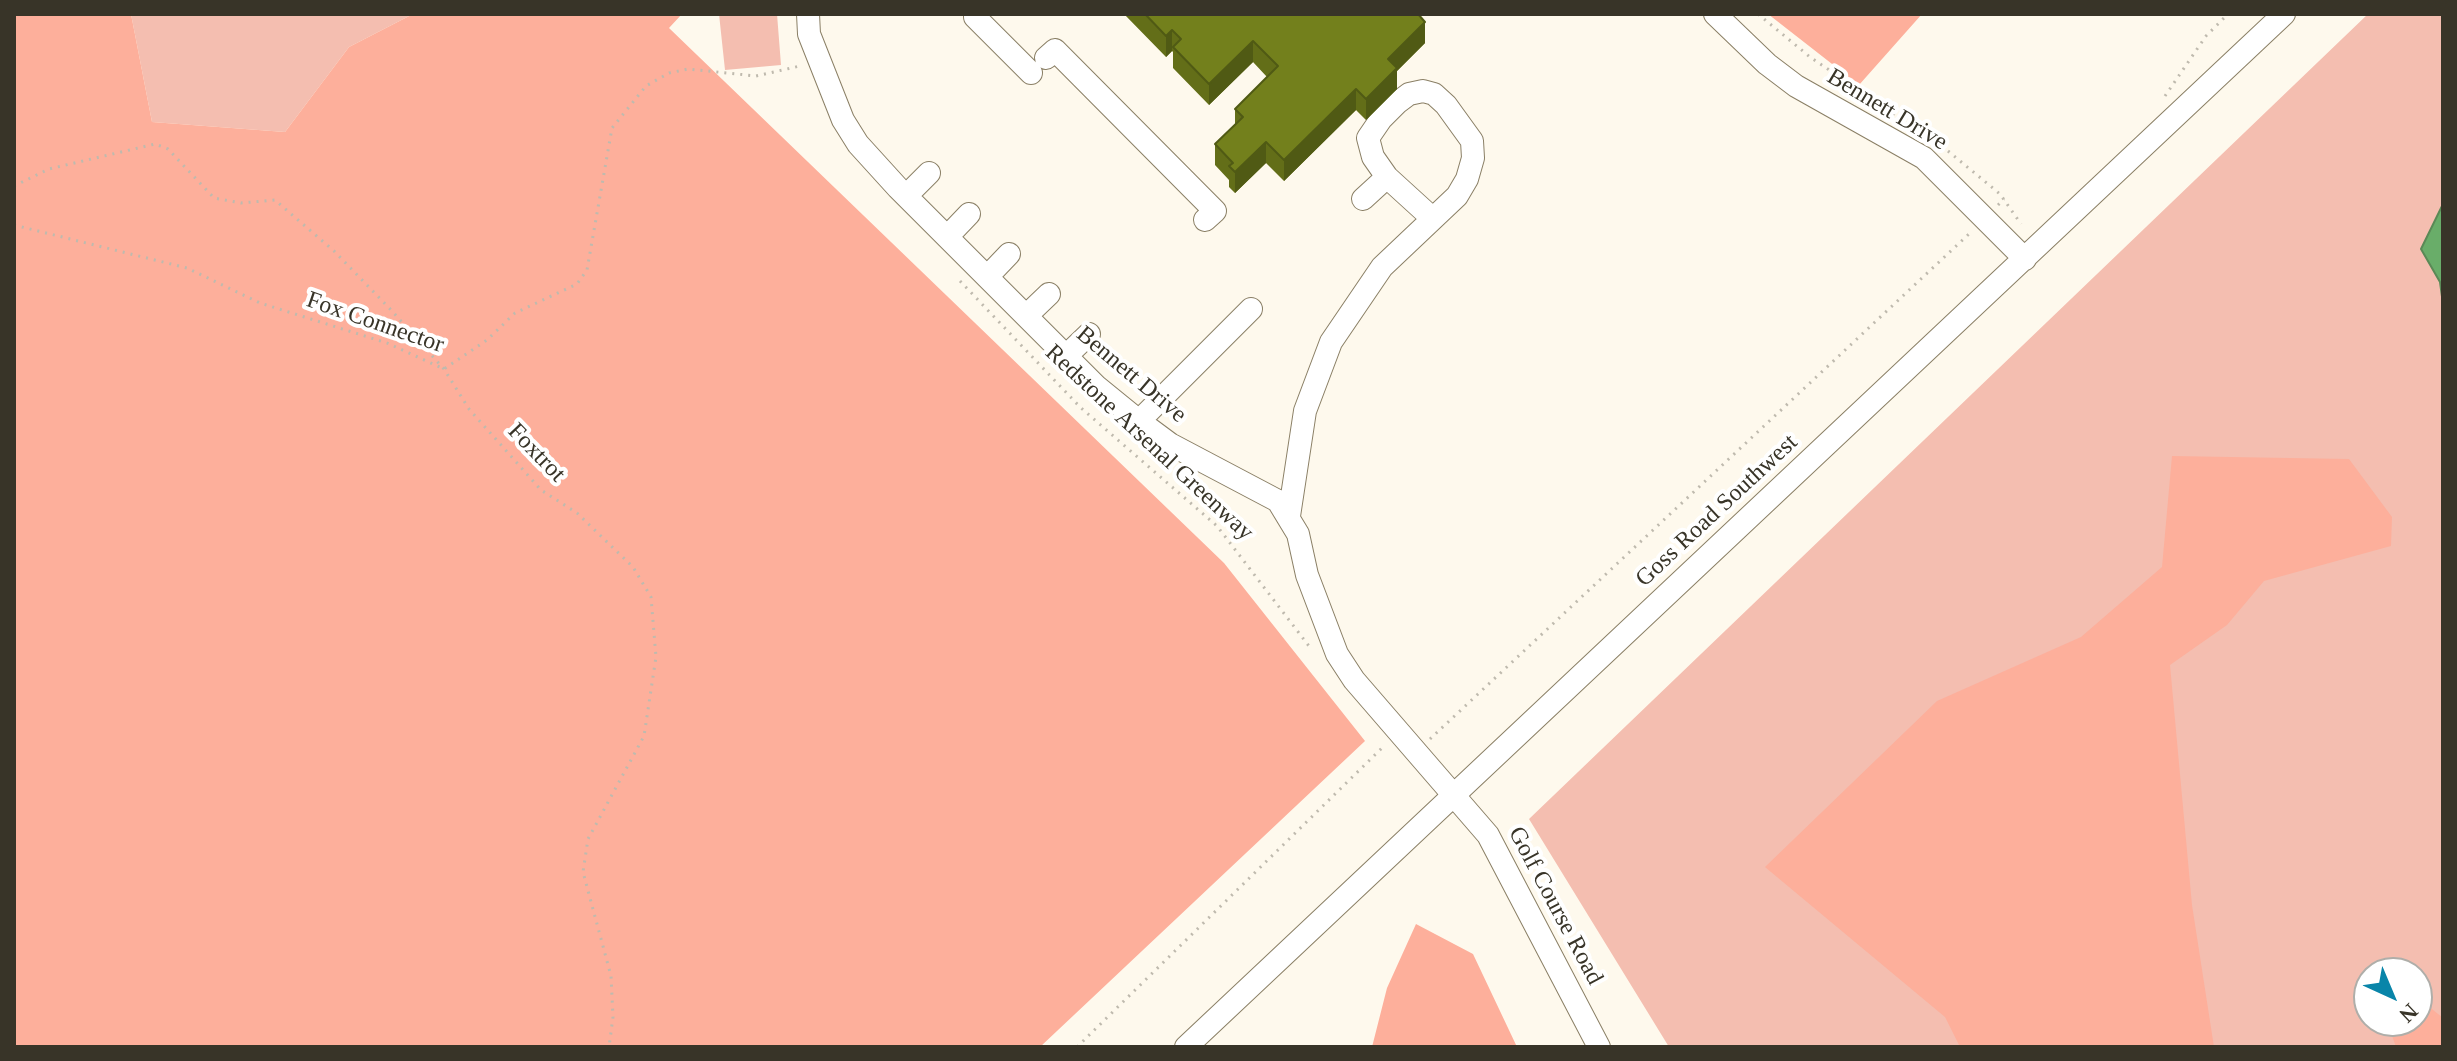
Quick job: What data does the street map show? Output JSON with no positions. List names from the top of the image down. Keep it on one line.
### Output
{"streets":{"street":["Bennett Drive","Goss Road Southwest","Golf Course Road"],"path":["Fox Connector","Redstone Arsenal Greenway","Foxtrot"]},"crossings":[["Bennett Drive","Goss Road Southwest"],["Bennett Drive","Golf Course Road"],["Fox Connector","Foxtrot"],["Goss Road Southwest","Golf Course Road"]],"north":"bottom right"}
